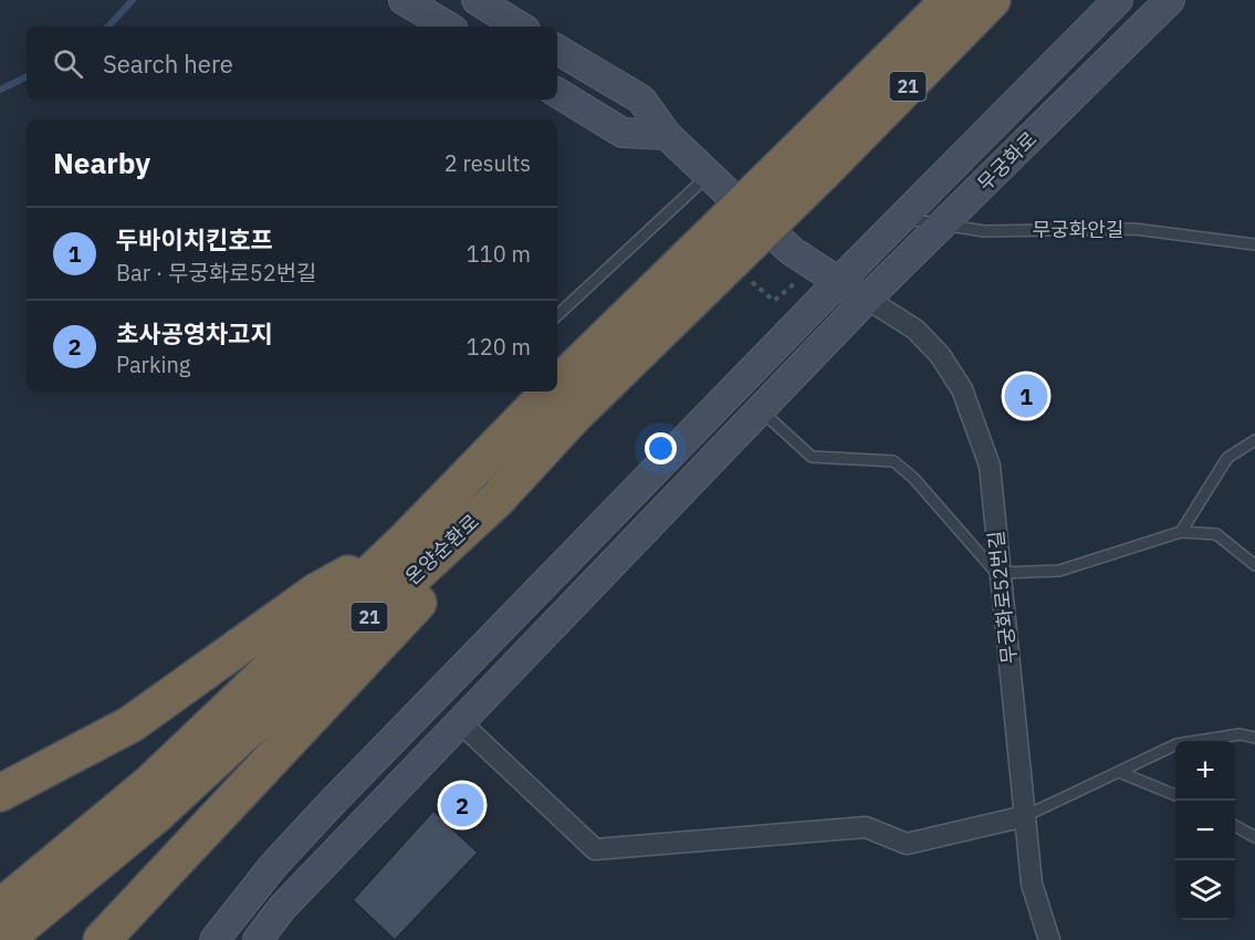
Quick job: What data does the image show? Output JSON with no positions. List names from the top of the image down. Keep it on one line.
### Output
{"streets":{"highway":["21","온양순환로"],"street":["무궁화로","무궁화로52번길"],"lane":["무궁화안길"]},"crossings":[["21","온양순환로"],["무궁화로","무궁화안길"],["무궁화로","무궁화로52번길"]],"page":{"search":"Search here","heading":["Nearby","2 results"],"list":[{"mark":"1","name":"두바이치킨호프","note":"Bar · 무궁화로52번길","value":"110 m"},{"mark":"2","name":"초사공영차고지","note":"Parking","value":"120 m"}],"pins":["1","2"],"map_buttons":["+","−"]}}
